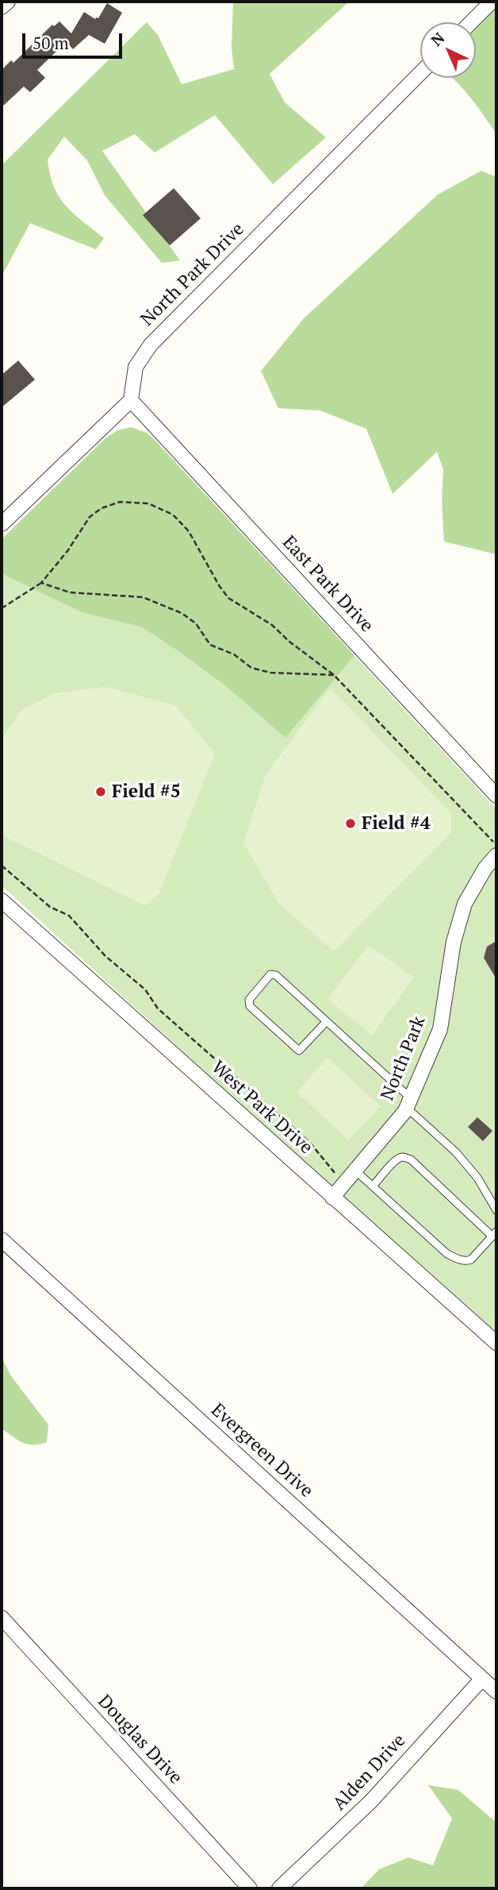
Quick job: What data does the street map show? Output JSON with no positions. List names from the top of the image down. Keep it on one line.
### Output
{"streets":{"street":["North Park Drive","East Park Drive","North Park","West Park Drive","Evergreen Drive","Douglas Drive","Alden Drive"]},"crossings":[["North Park Drive","East Park Drive"],["North Park","West Park Drive"],["Evergreen Drive","Alden Drive"]],"places":["Field #5","Field #4"],"scale_bar":"50 m","north":"top left"}
